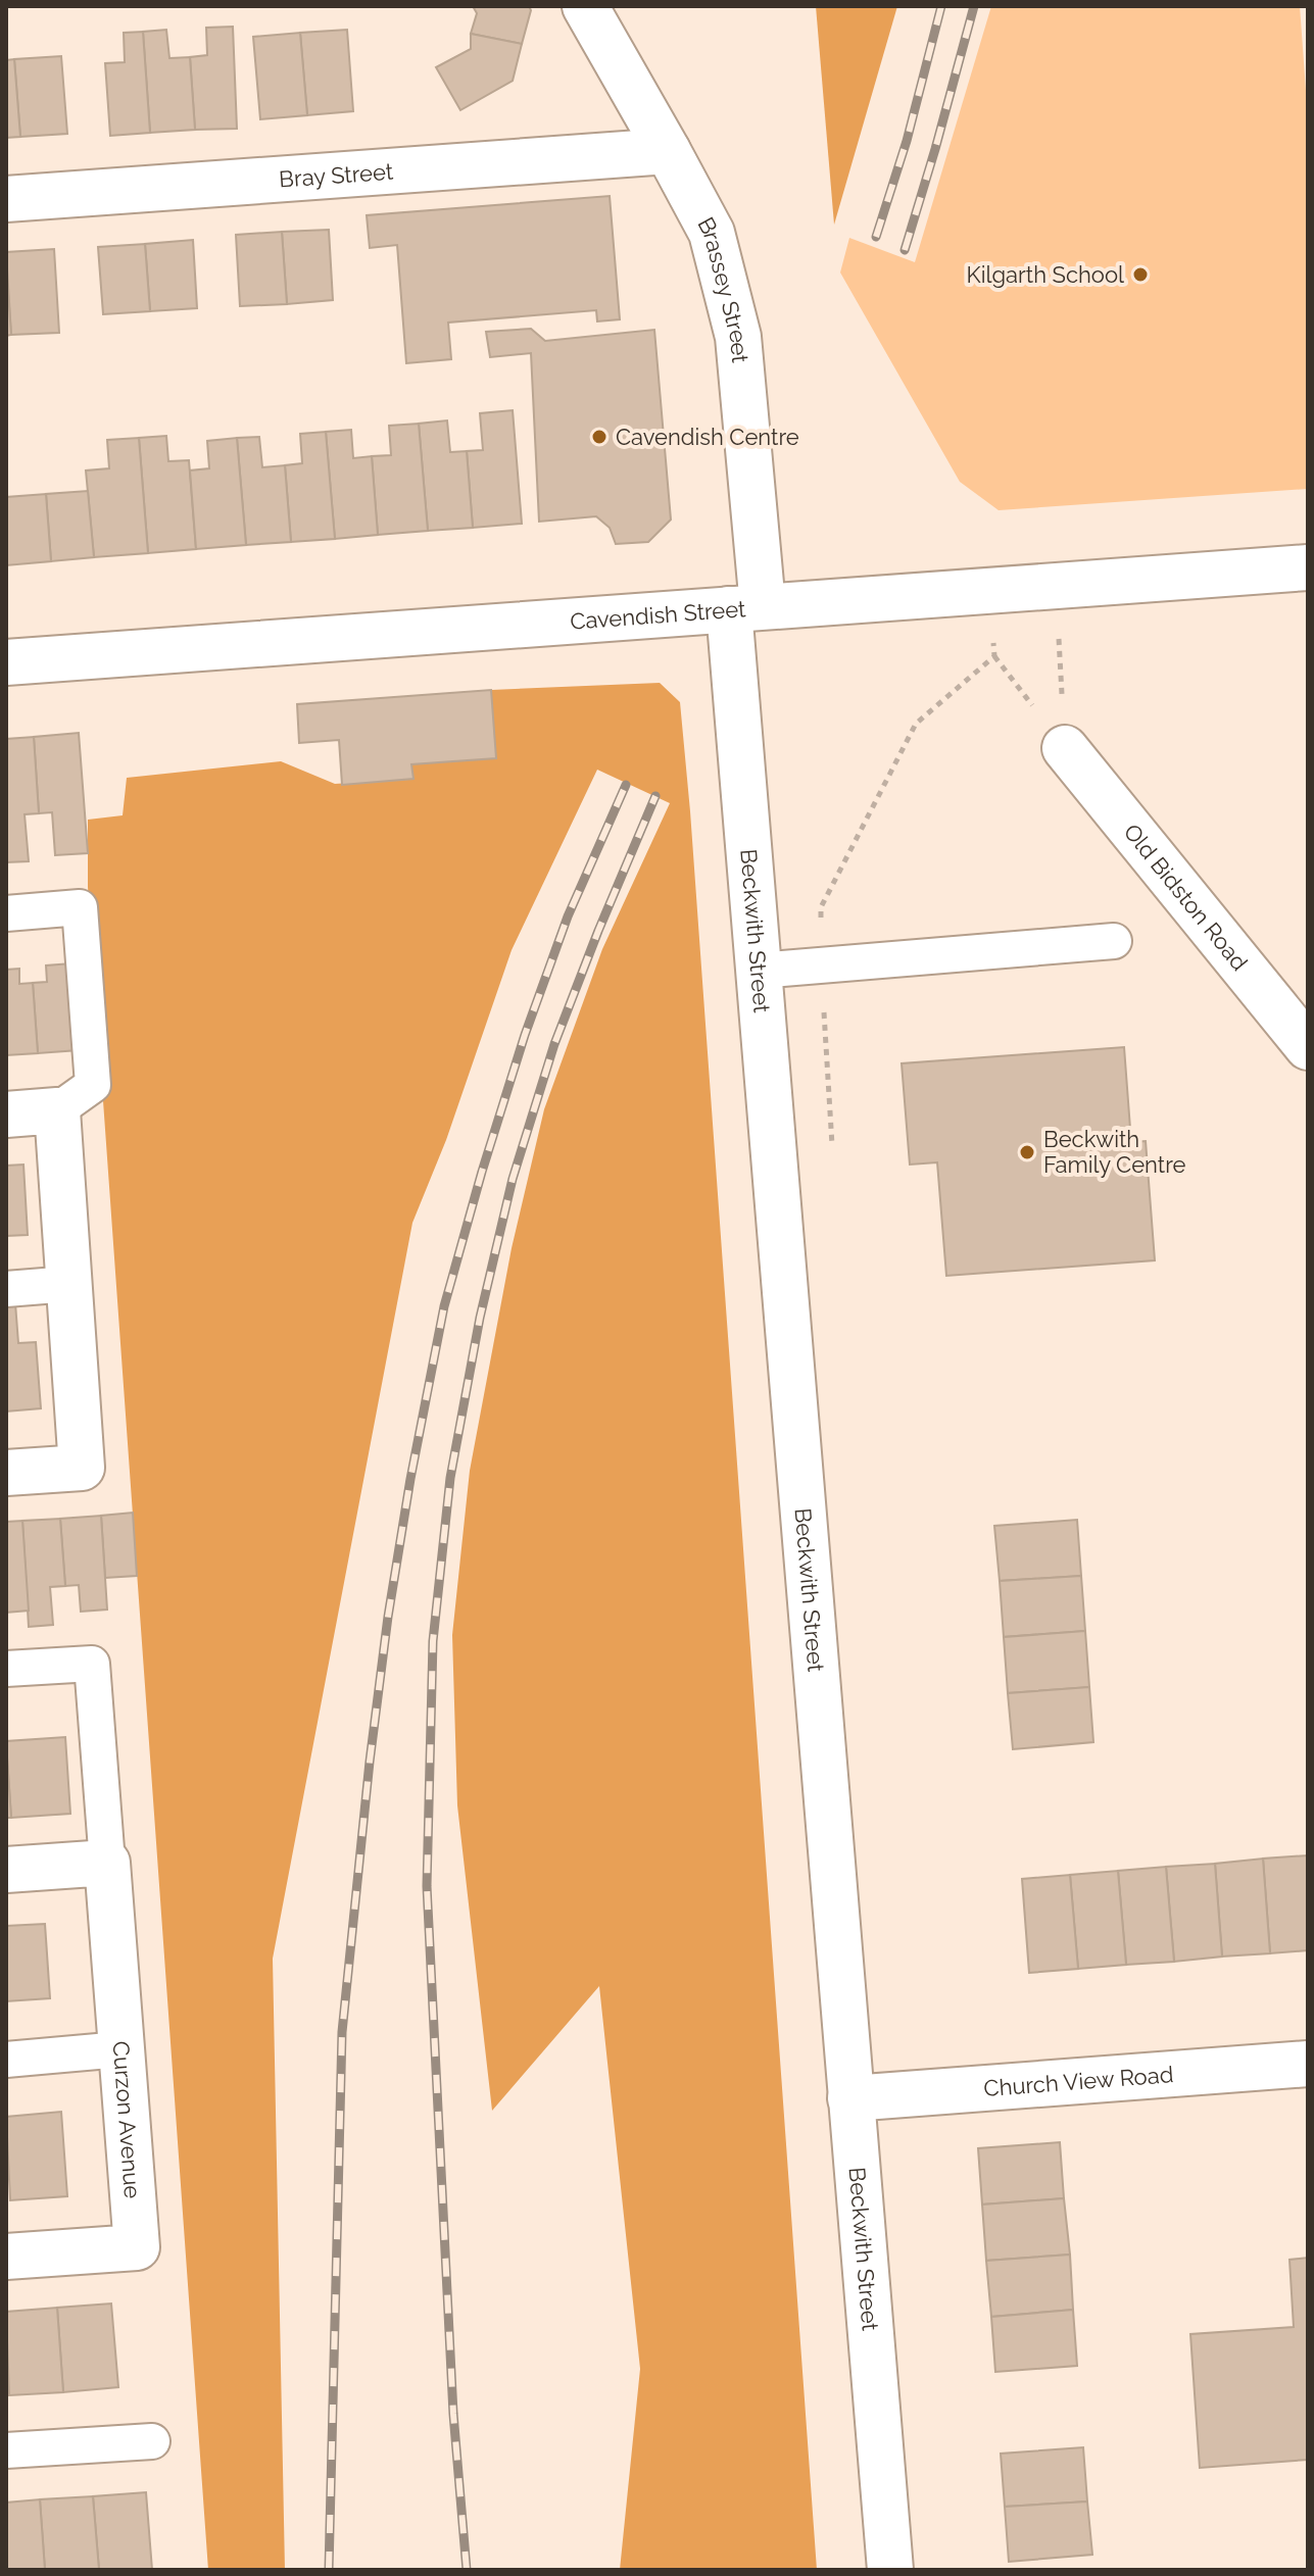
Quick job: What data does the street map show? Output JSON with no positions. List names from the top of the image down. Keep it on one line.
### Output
{"streets":{"street":["Bray Street","Brassey Street","Cavendish Street","Old Bidston Road","Beckwith Street","Church View Road","Curzon Avenue"]},"crossings":[["Bray Street","Brassey Street"],["Brassey Street","Cavendish Street"],["Brassey Street","Beckwith Street"],["Cavendish Street","Beckwith Street"],["Beckwith Street","Church View Road"]],"places":["Kilgarth School","Cavendish Centre","Beckwith Family Centre"]}
